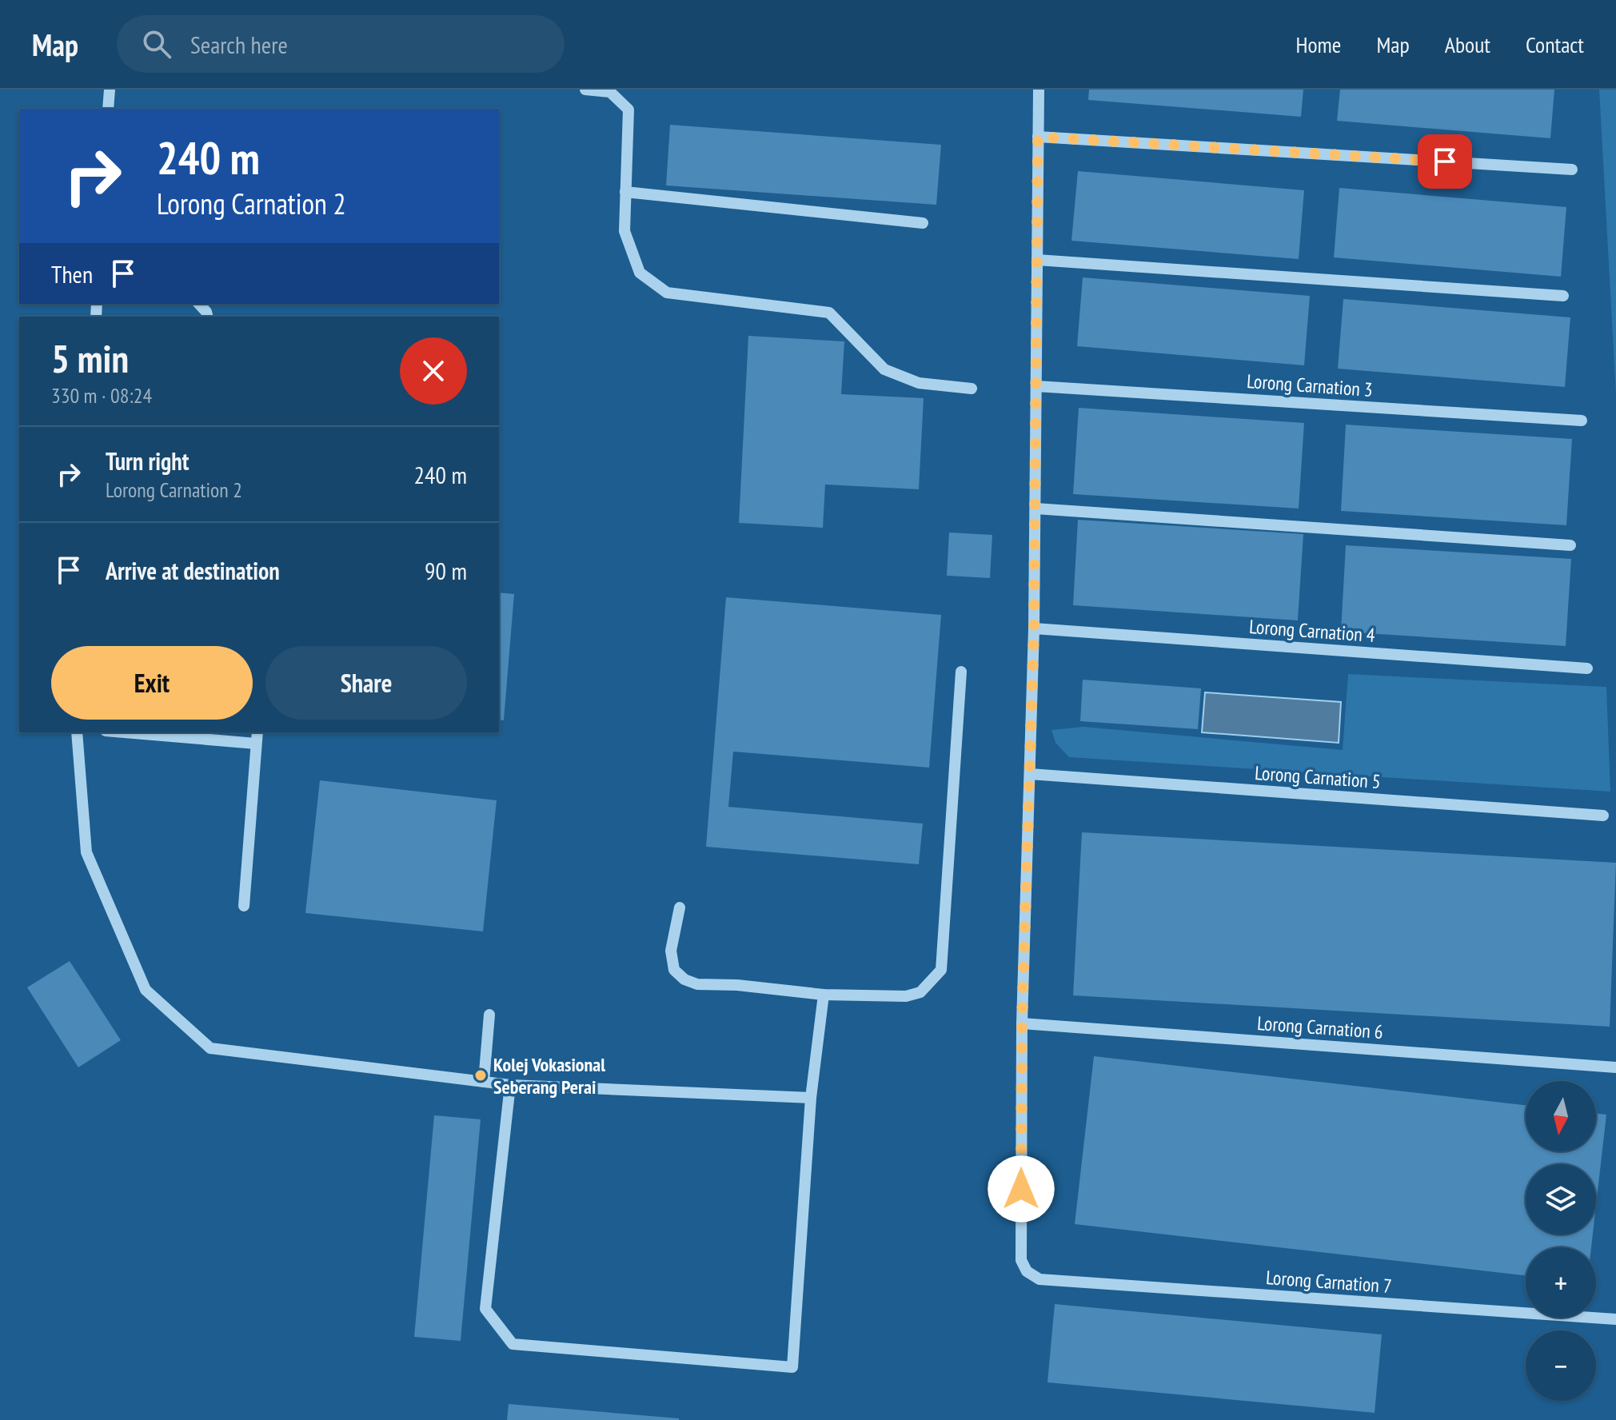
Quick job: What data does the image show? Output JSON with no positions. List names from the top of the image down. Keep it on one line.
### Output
{"streets":{"street":["Lorong Carnation 3","Lorong Carnation 4","Lorong Carnation 5","Lorong Carnation 6","Lorong Carnation 7"]},"crossings":[["Lorong Carnation 6","Lorong Carnation 7"]],"places":["Kolej Vokasional Seberang Perai"],"north":"bottom","page":{"header":"Map","search":"Search here","nav":["Home","Map","About","Contact"],"turn":["240 m","Lorong Carnation 2"],"then":"Then","heading":["5 min","330 m · 08:24"],"list":[{"name":"Turn right","note":"Lorong Carnation 2","value":"240 m"},{"name":"Arrive at destination","value":"90 m"}],"buttons":["Exit","Share"],"map_buttons":["+","−"]}}
